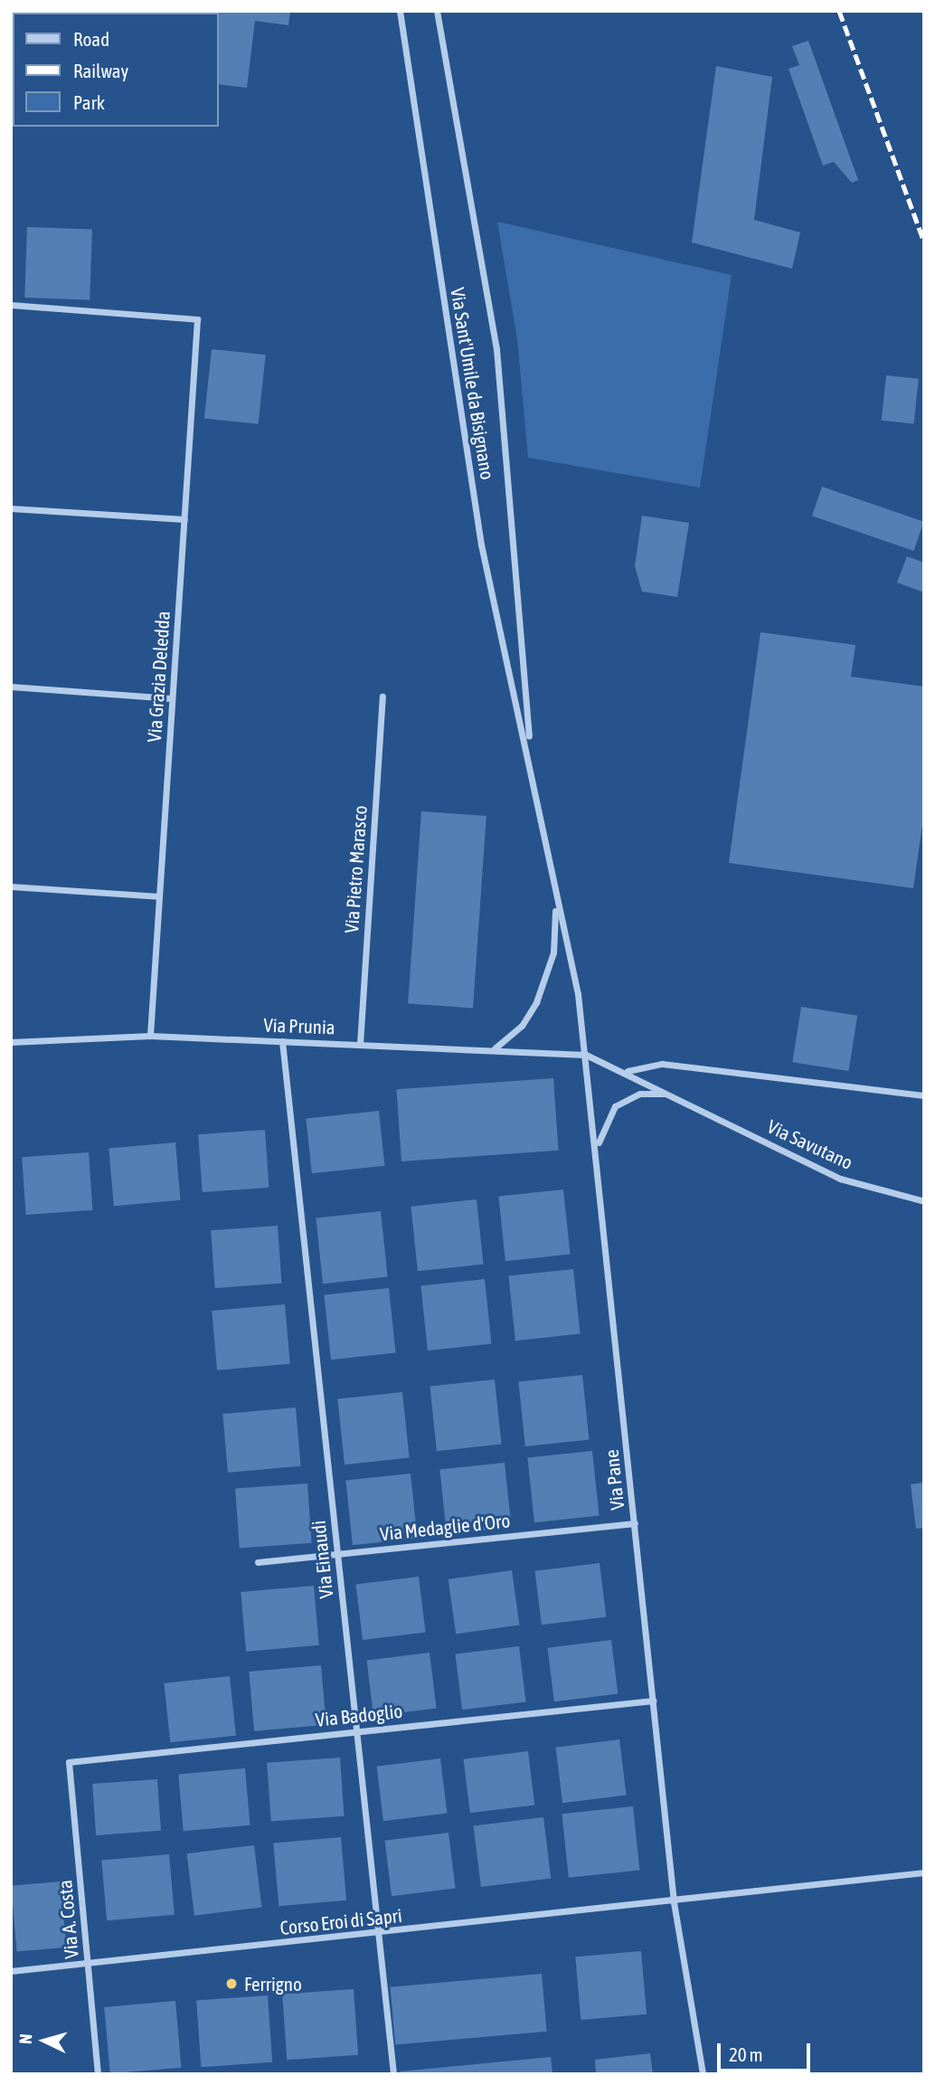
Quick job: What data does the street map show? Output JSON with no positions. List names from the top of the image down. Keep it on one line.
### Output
{"streets":{"street":["Via Sant'Umile da Bisignano","Via Grazia Deledda","Via Pietro Marasco","Via Prunia","Via Savutano","Via Pane","Via Medaglie d'Oro","Via Einaudi","Via Badoglio","Via A. Costa","Corso Eroi di Sapri"]},"crossings":[["Via Sant'Umile da Bisignano","Via Pane"],["Via Grazia Deledda","Via Prunia"],["Via Pietro Marasco","Via Prunia"],["Via Prunia","Via Savutano"],["Via Prunia","Via Pane"],["Via Prunia","Via Einaudi"],["Via Pane","Via Medaglie d'Oro"],["Via Pane","Via Badoglio"],["Via Pane","Corso Eroi di Sapri"],["Via Medaglie d'Oro","Via Einaudi"],["Via Einaudi","Via Badoglio"],["Via Einaudi","Corso Eroi di Sapri"],["Via Badoglio","Via A. Costa"],["Via A. Costa","Corso Eroi di Sapri"]],"places":["Ferrigno"],"legend":["Road","Railway","Park"],"scale_bar":"20 m","north":"left"}
